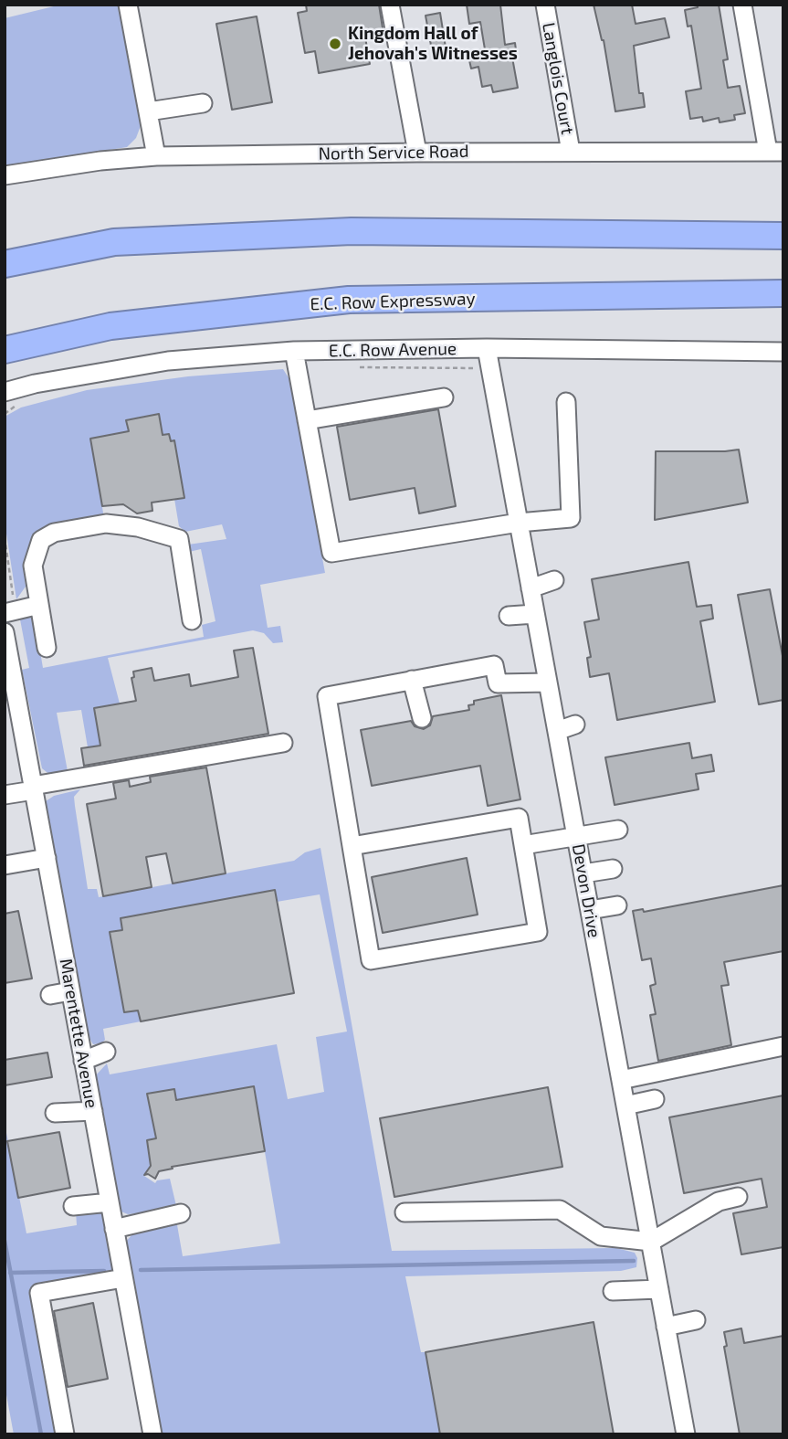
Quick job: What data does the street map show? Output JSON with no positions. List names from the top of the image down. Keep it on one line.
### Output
{"streets":{"highway":["E.C. Row Expressway"],"street":["Langlois Court","North Service Road","E.C. Row Avenue","Devon Drive","Marentette Avenue"]},"crossings":[["Langlois Court","North Service Road"],["E.C. Row Avenue","Devon Drive"]],"places":["Kingdom Hall of Jehovah's Witnesses"]}
